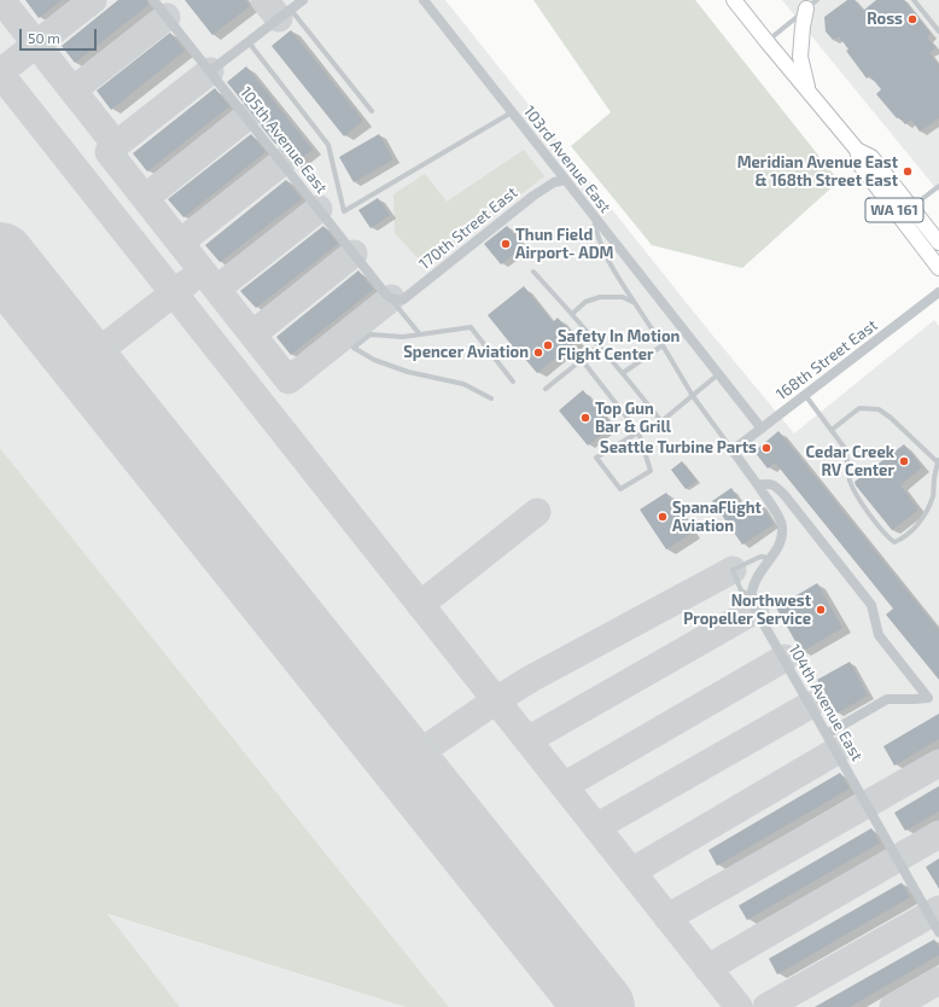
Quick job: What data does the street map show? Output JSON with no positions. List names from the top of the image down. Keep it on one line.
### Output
{"streets":{"main road":["WA 161"],"street":["105th Avenue East","103rd Avenue East","170th Street East","168th Street East","104th Avenue East"]},"crossings":[["105th Avenue East","170th Street East"],["103rd Avenue East","170th Street East"],["103rd Avenue East","168th Street East"]],"places":["Ross","Meridian Avenue East & 168th Street East","Thun Field Airport- ADM","Safety In Motion Flight Center","Spencer Aviation","Top Gun Bar & Grill","Seattle Turbine Parts","Cedar Creek RV Center","SpanaFlight Aviation","Northwest Propeller Service"],"scale_bar":"50 m"}
